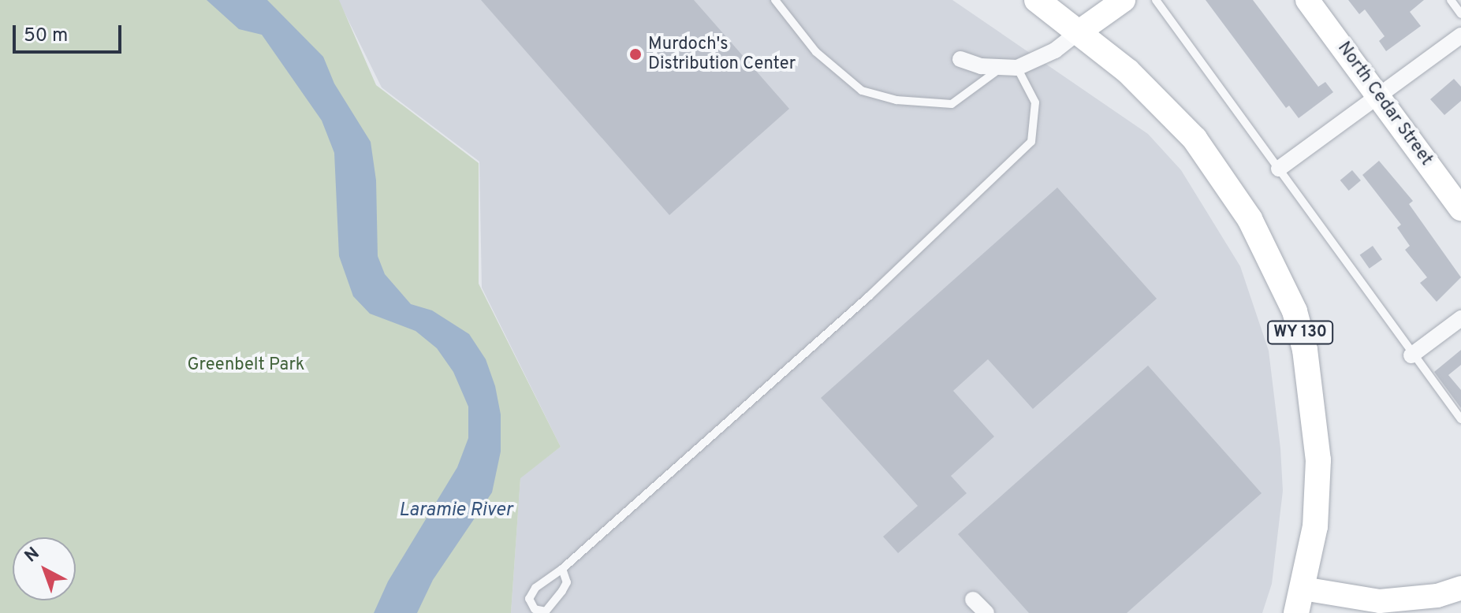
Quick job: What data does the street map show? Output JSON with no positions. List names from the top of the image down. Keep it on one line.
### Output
{"streets":{"main road":["WY 130"],"street":["North Cedar Street"]},"water":["Laramie River"],"parks":["Greenbelt Park"],"places":["Murdoch's Distribution Center"],"scale_bar":"50 m","north":"top left"}
